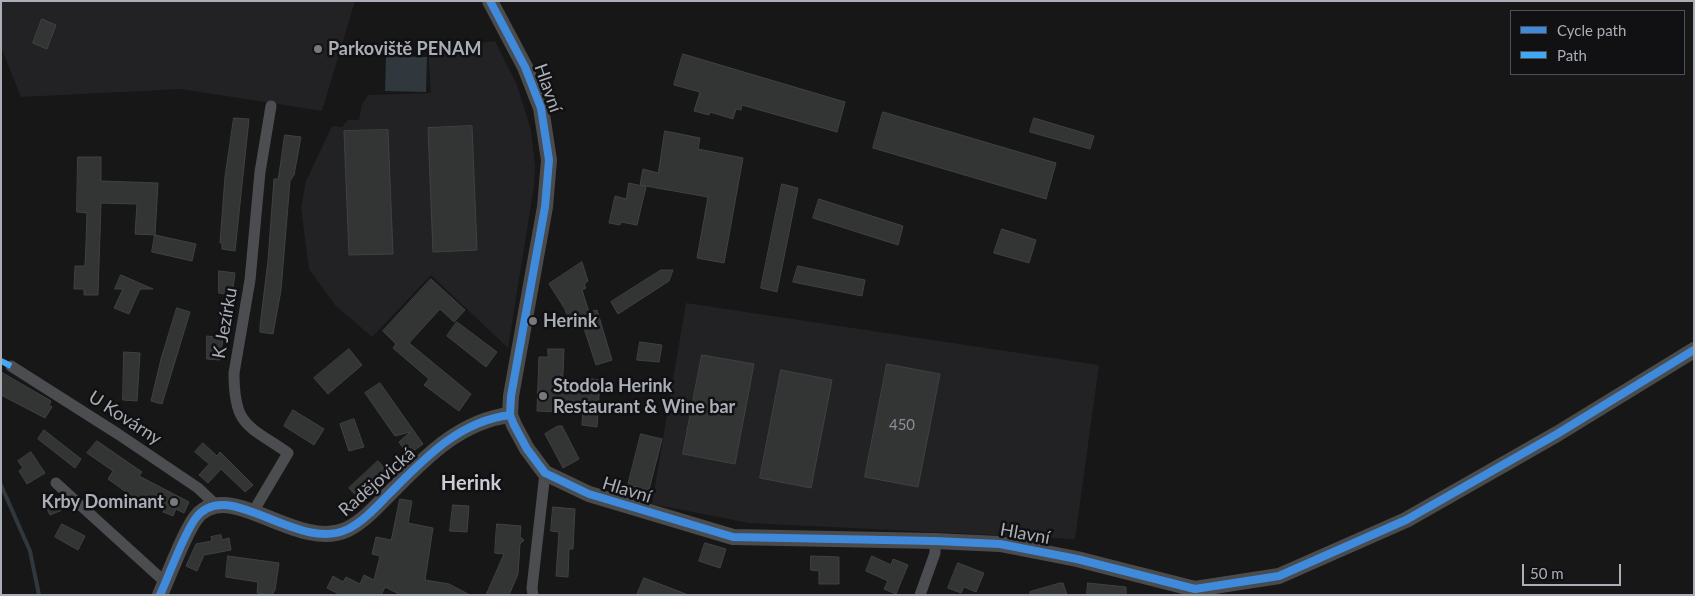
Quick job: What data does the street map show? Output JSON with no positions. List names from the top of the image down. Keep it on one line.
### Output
{"streets":{"street":["Hlavní","K Jezírku","U Kovárny","Radějovická"]},"crossings":[["Hlavní","Radějovická"],["K Jezírku","Radějovická"],["U Kovárny","Radějovická"]],"districts":["Herink"],"places":["Parkoviště PENAM","Herink","Stodola Herink Restaurant & Wine bar","Krby Dominant"],"house_numbers":["450"],"legend":["Cycle path","Path"],"scale_bar":"50 m"}
